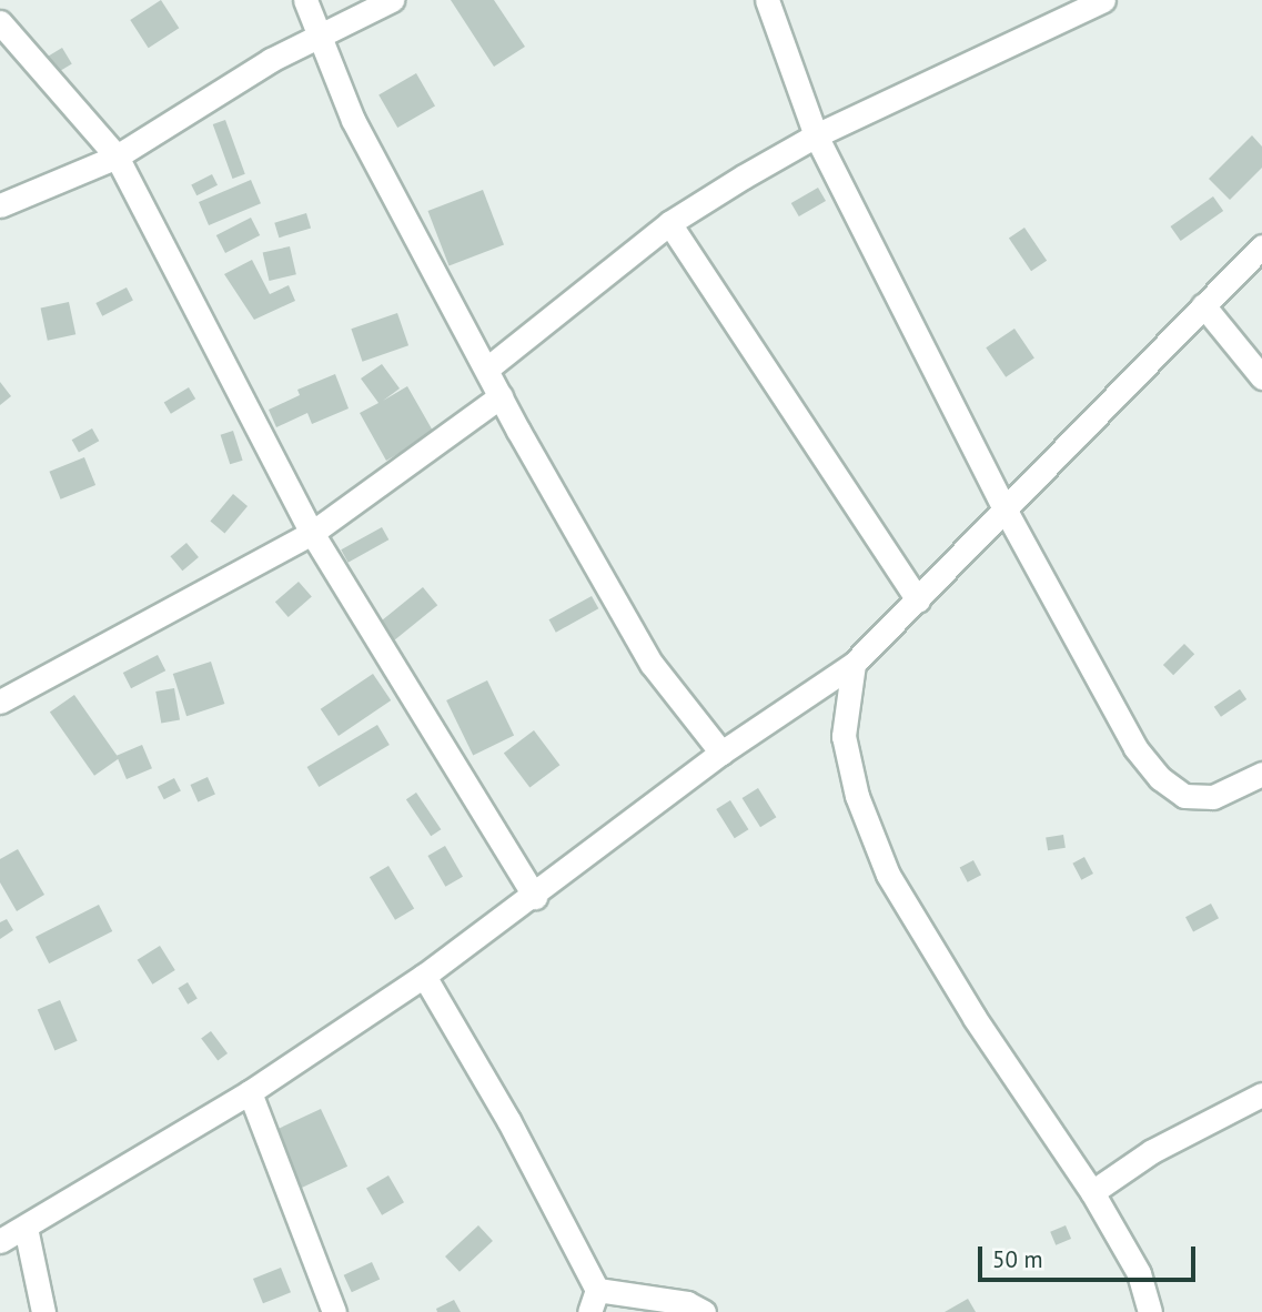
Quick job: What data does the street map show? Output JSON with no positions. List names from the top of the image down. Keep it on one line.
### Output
{"scale_bar":"50 m"}
